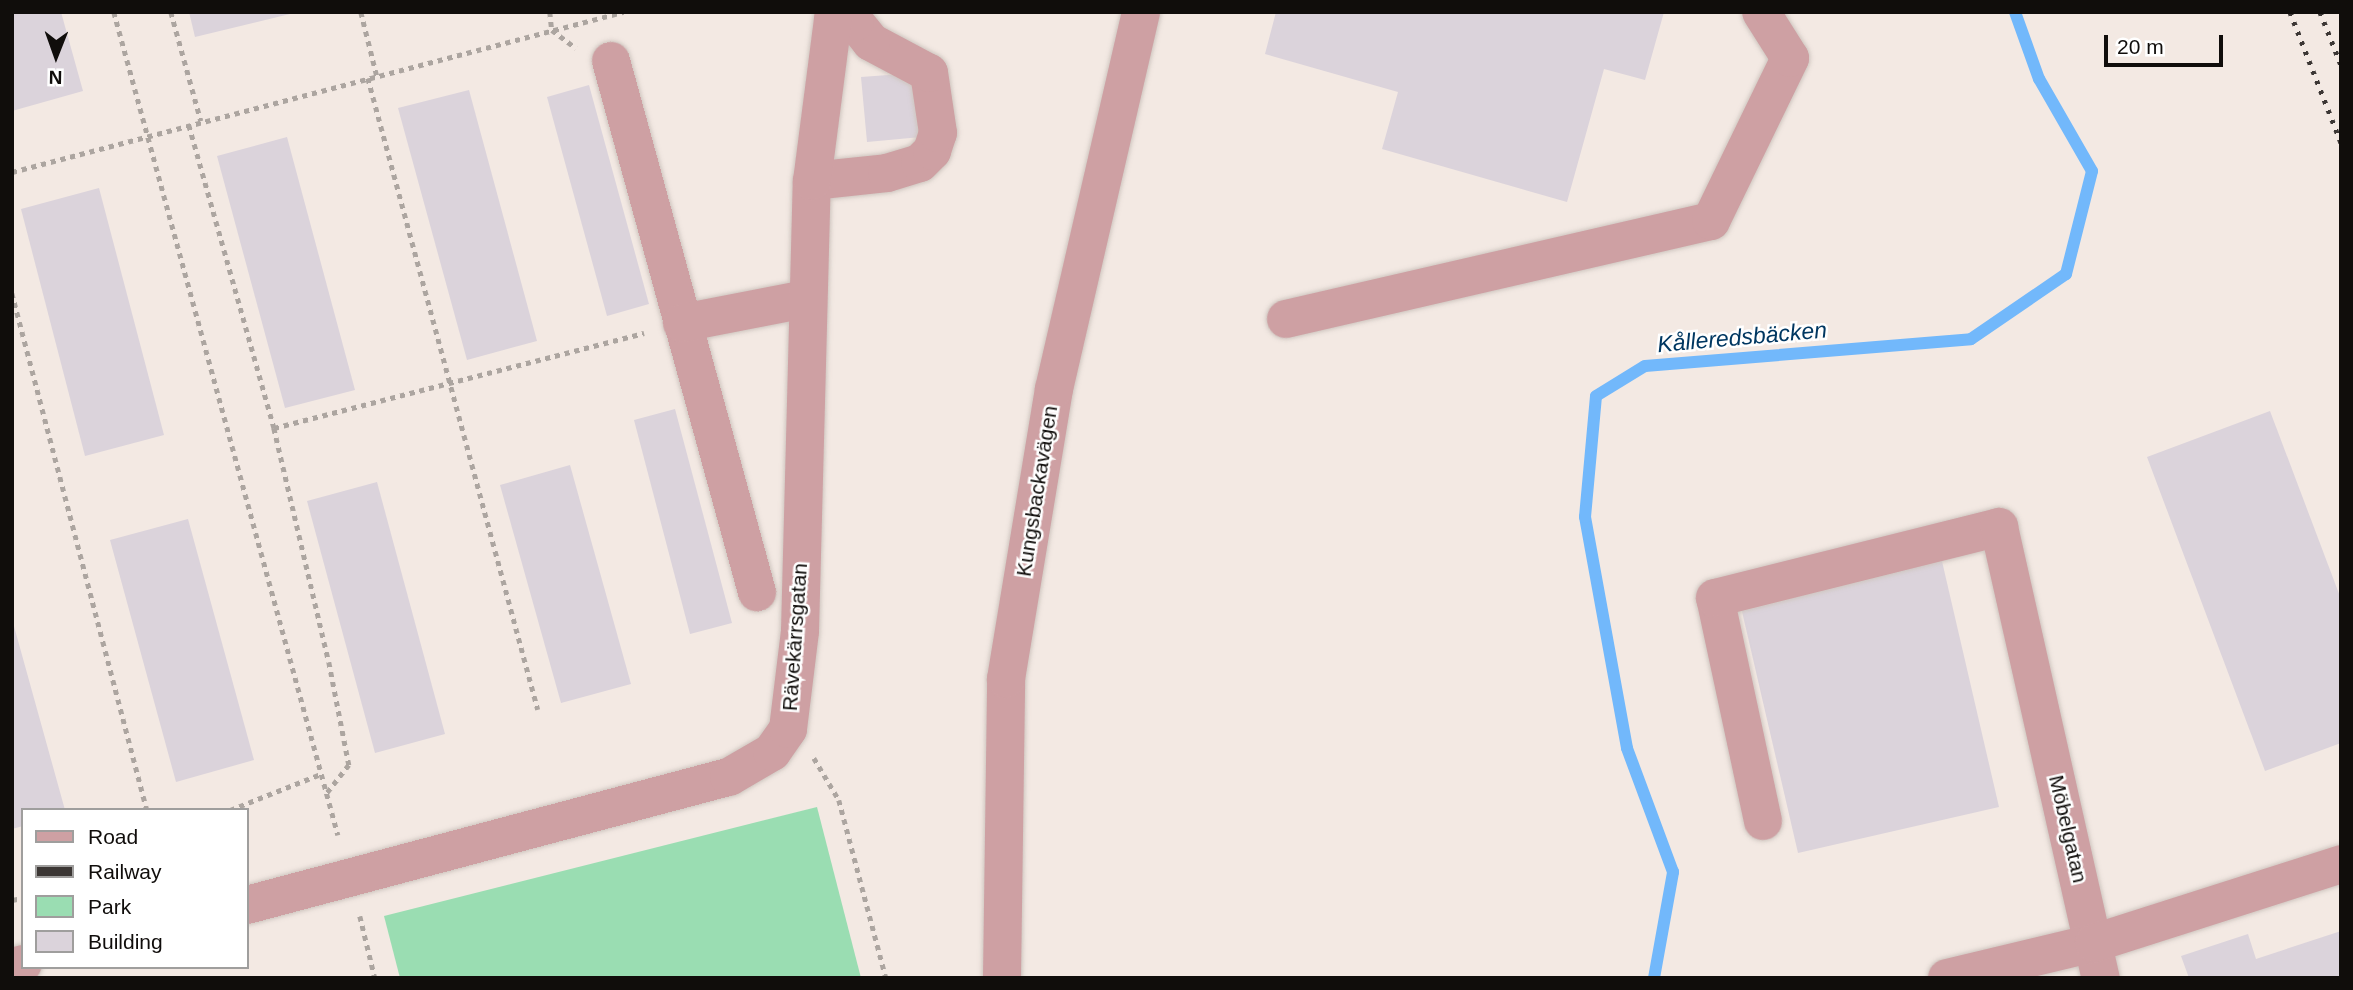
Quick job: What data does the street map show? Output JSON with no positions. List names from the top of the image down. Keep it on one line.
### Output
{"streets":{"street":["Kungsbackavägen","Rävekärrsgatan","Möbelgatan"]},"water":["Kålleredsbäcken"],"legend":["Road","Railway","Park","Building"],"scale_bar":"20 m","north":"bottom"}
